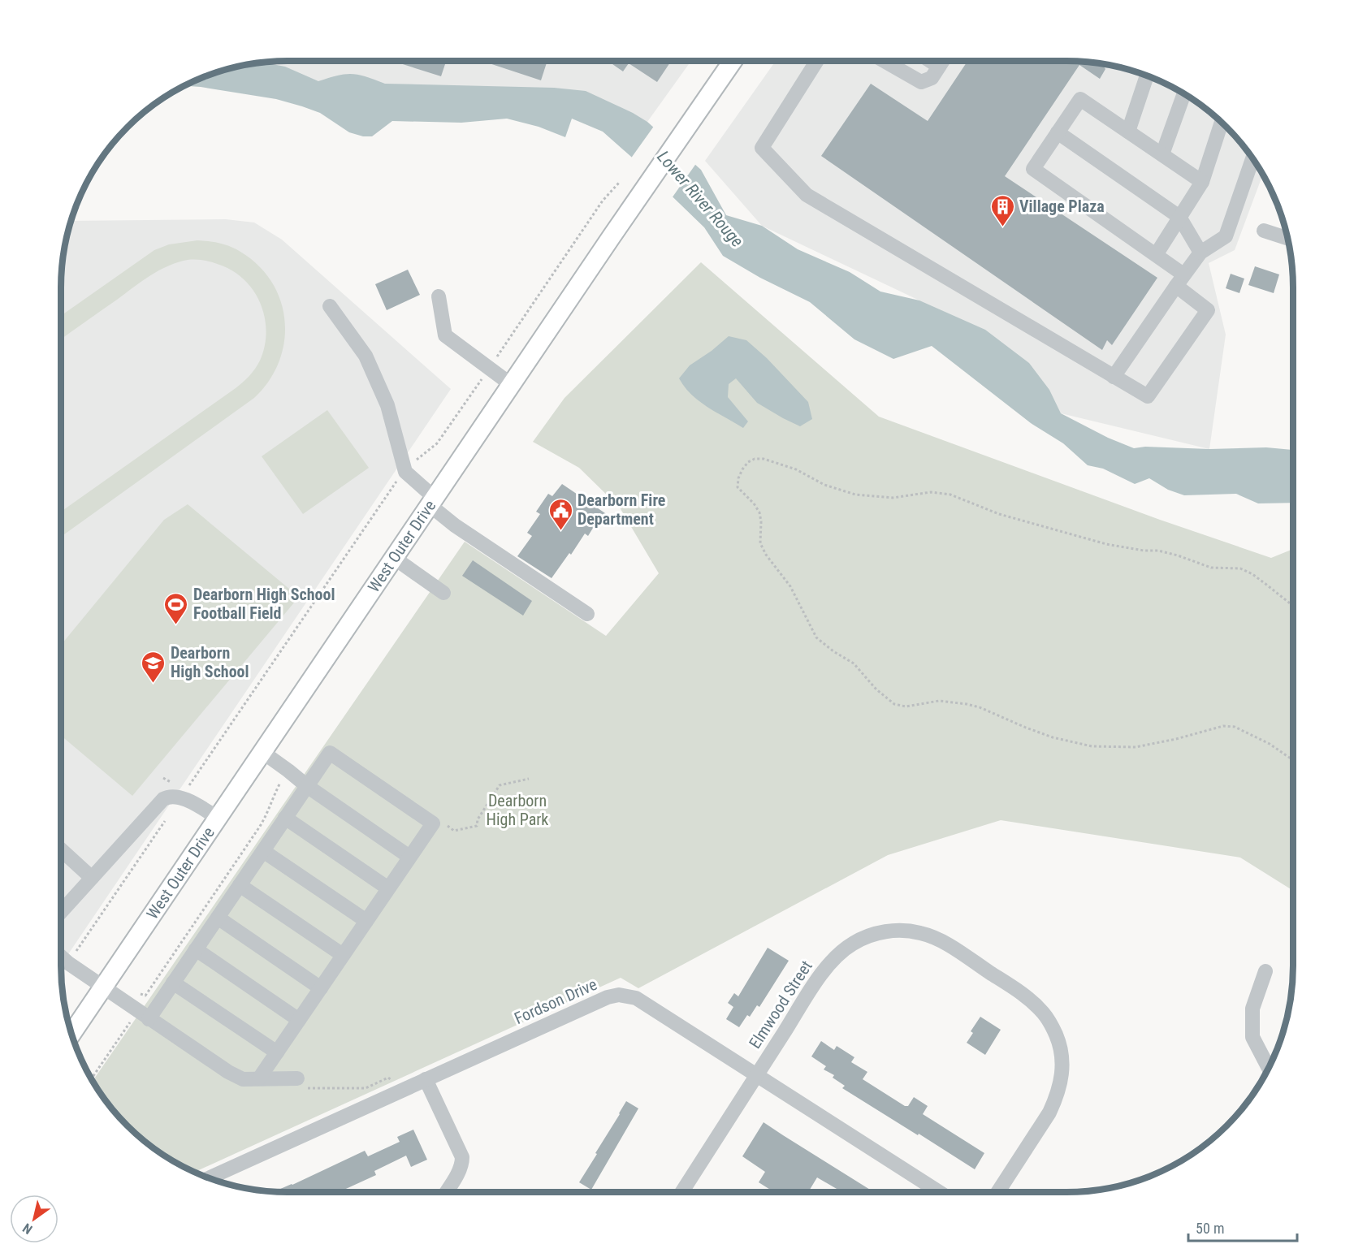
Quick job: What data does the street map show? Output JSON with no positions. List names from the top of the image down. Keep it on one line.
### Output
{"streets":{"main road":["West Outer Drive"],"street":["Fordson Drive","Elmwood Street"]},"crossings":[["Fordson Drive","Elmwood Street"]],"water":["Lower River Rouge"],"parks":["Dearborn High Park"],"places":{"building":["Village Plaza"],"public building":["Dearborn Fire Department"],"sports":["Dearborn High School Football Field"],"school or university":["Dearborn High School"]},"scale_bar":"50 m","north":"bottom left"}
